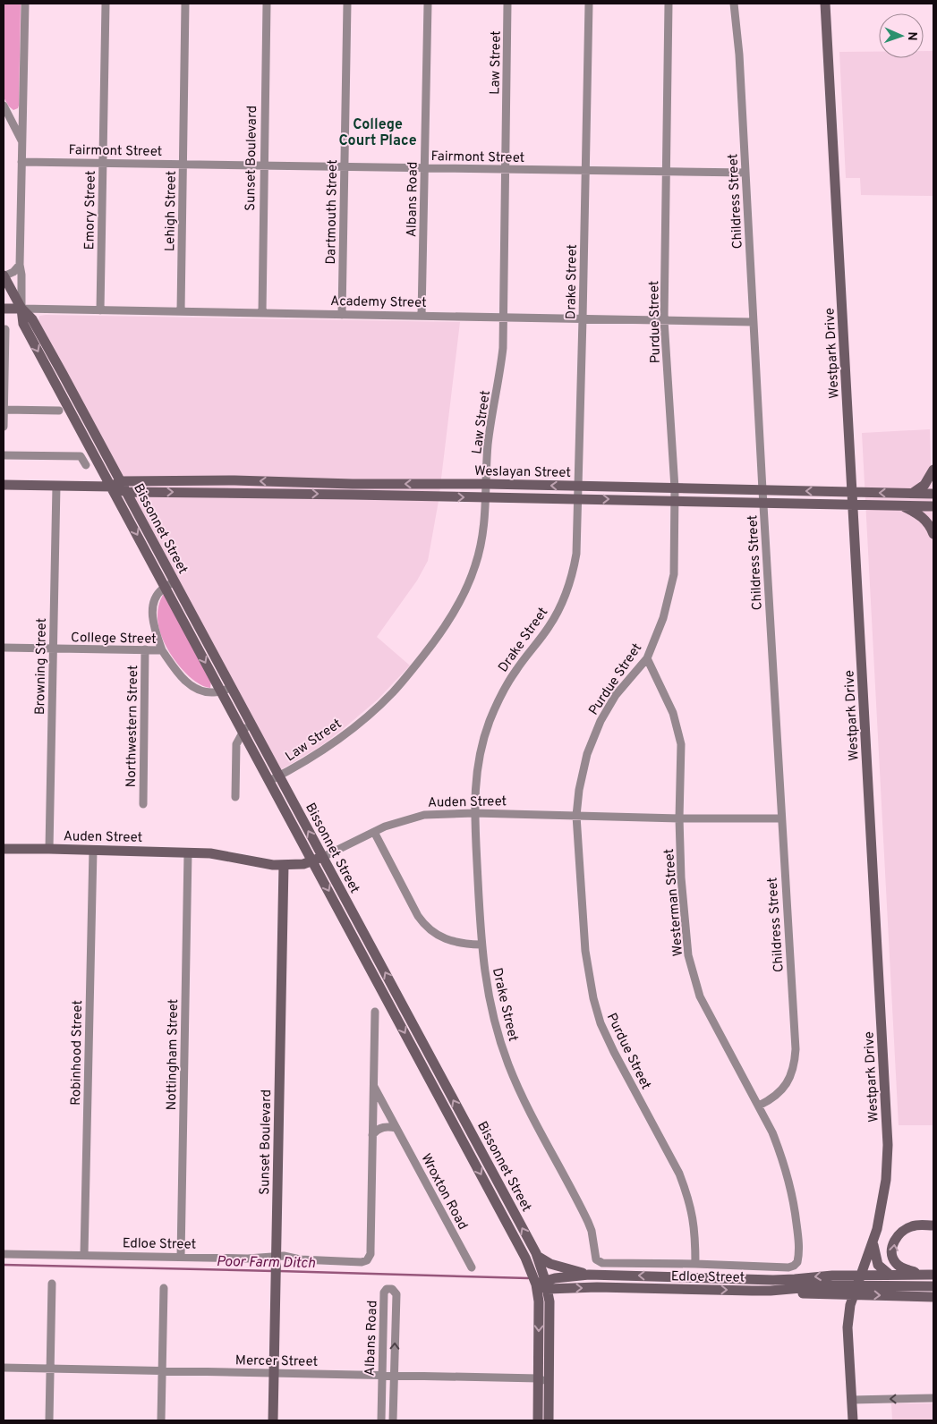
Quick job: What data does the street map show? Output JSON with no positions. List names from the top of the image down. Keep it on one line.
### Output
{"streets":{"main road":["Sunset Boulevard","Academy Street","Westpark Drive","Weslayan Street","Bissonnet Street","Auden Street","Edloe Street"],"street":["Law Street","Fairmont Street","Albans Road","Childress Street","Emory Street","Lehigh Street","Dartmouth Street","Drake Street","Purdue Street","College Street","Browning Street","Northwestern Street","Westerman Street","Robinhood Street","Nottingham Street","Wroxton Road","Mercer Street"]},"crossings":[["Law Street","Fairmont Street"],["Law Street","Academy Street"],["Law Street","Weslayan Street"],["Law Street","Bissonnet Street"],["Fairmont Street","Sunset Boulevard"],["Fairmont Street","Albans Road"],["Fairmont Street","Childress Street"],["Fairmont Street","Emory Street"],["Fairmont Street","Lehigh Street"],["Fairmont Street","Dartmouth Street"],["Fairmont Street","Drake Street"],["Fairmont Street","Purdue Street"],["Sunset Boulevard","Academy Street"],["Sunset Boulevard","Auden Street"],["Sunset Boulevard","Edloe Street"],["Sunset Boulevard","Mercer Street"],["Albans Road","Academy Street"],["Albans Road","Mercer Street"],["Childress Street","Academy Street"],["Childress Street","Weslayan Street"],["Childress Street","Auden Street"],["Childress Street","Westerman Street"],["Emory Street","Academy Street"],["Lehigh Street","Academy Street"],["Dartmouth Street","Academy Street"],["Drake Street","Academy Street"],["Drake Street","Weslayan Street"],["Drake Street","Auden Street"],["Drake Street","Edloe Street"],["Academy Street","Purdue Street"],["Academy Street","Bissonnet Street"],["Purdue Street","Weslayan Street"],["Purdue Street","Auden Street"],["Purdue Street","Westerman Street"],["Purdue Street","Edloe Street"],["Westpark Drive","Weslayan Street"],["Westpark Drive","Edloe Street"],["Weslayan Street","Bissonnet Street"],["Weslayan Street","Browning Street"],["Bissonnet Street","College Street"],["Bissonnet Street","Auden Street"],["Bissonnet Street","Edloe Street"],["Bissonnet Street","Mercer Street"],["College Street","Browning Street"],["College Street","Northwestern Street"],["Browning Street","Auden Street"],["Auden Street","Westerman Street"],["Auden Street","Robinhood Street"],["Auden Street","Nottingham Street"],["Westerman Street","Edloe Street"],["Robinhood Street","Edloe Street"],["Nottingham Street","Edloe Street"]],"districts":["College Court Place"],"water":["Poor Farm Ditch"],"north":"right"}
